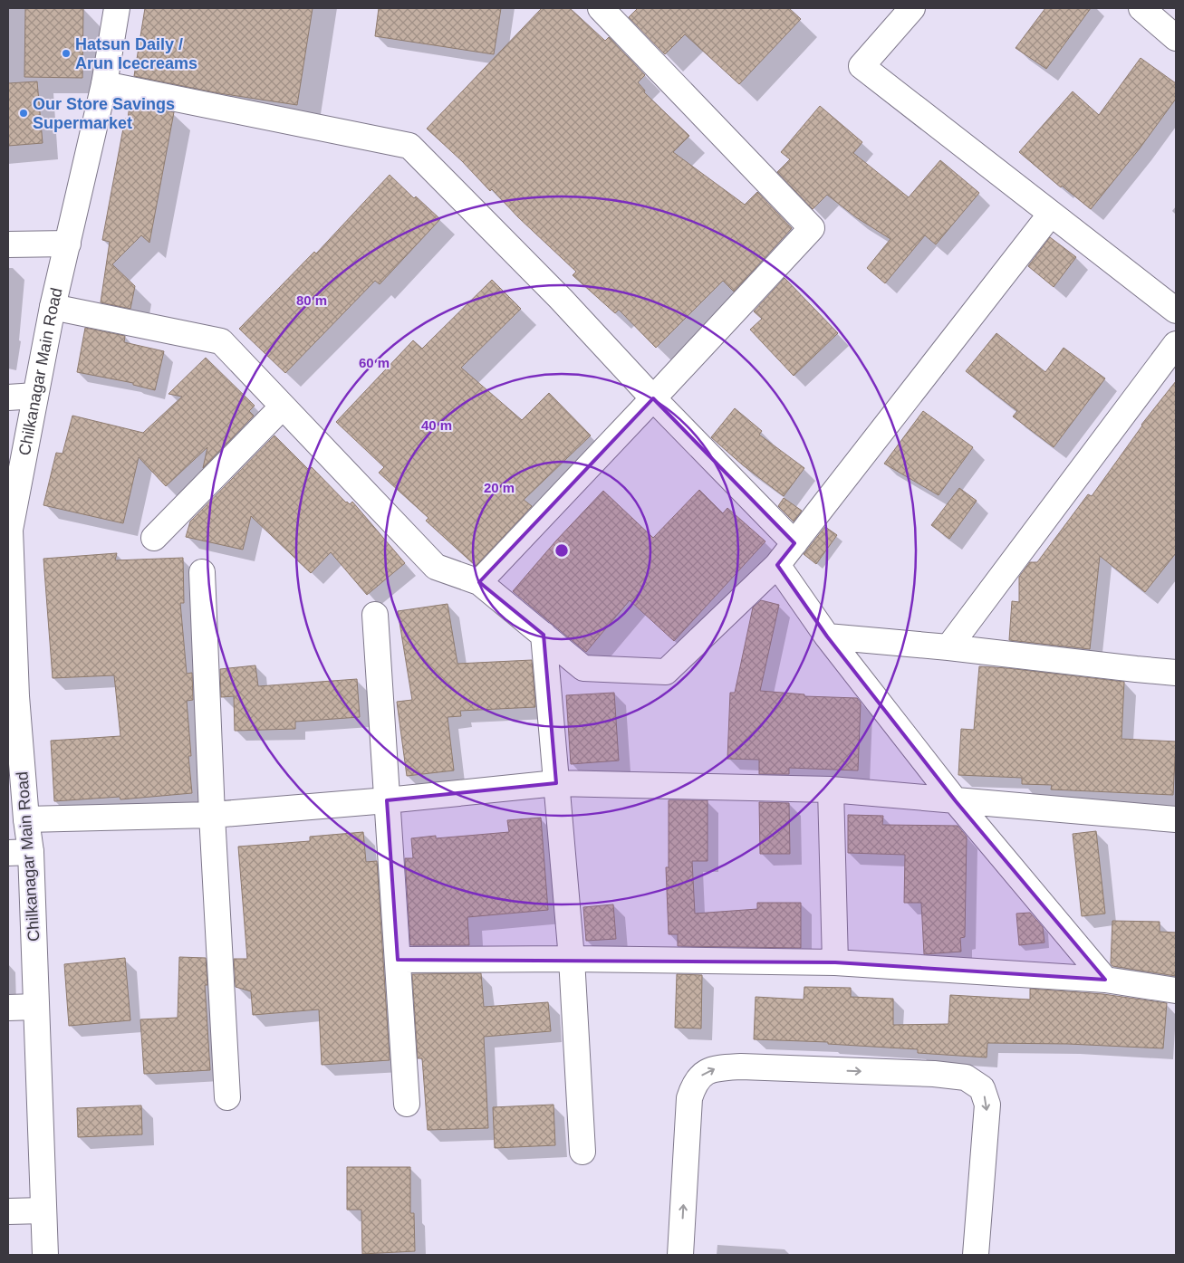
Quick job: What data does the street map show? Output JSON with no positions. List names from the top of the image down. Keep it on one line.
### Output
{"streets":{"street":["Chilkanagar Main Road"]},"places":["Hatsun Daily / Arun Icecreams","Our Store Savings Supermarket"],"rings":["80 m","60 m","40 m","20 m"]}
